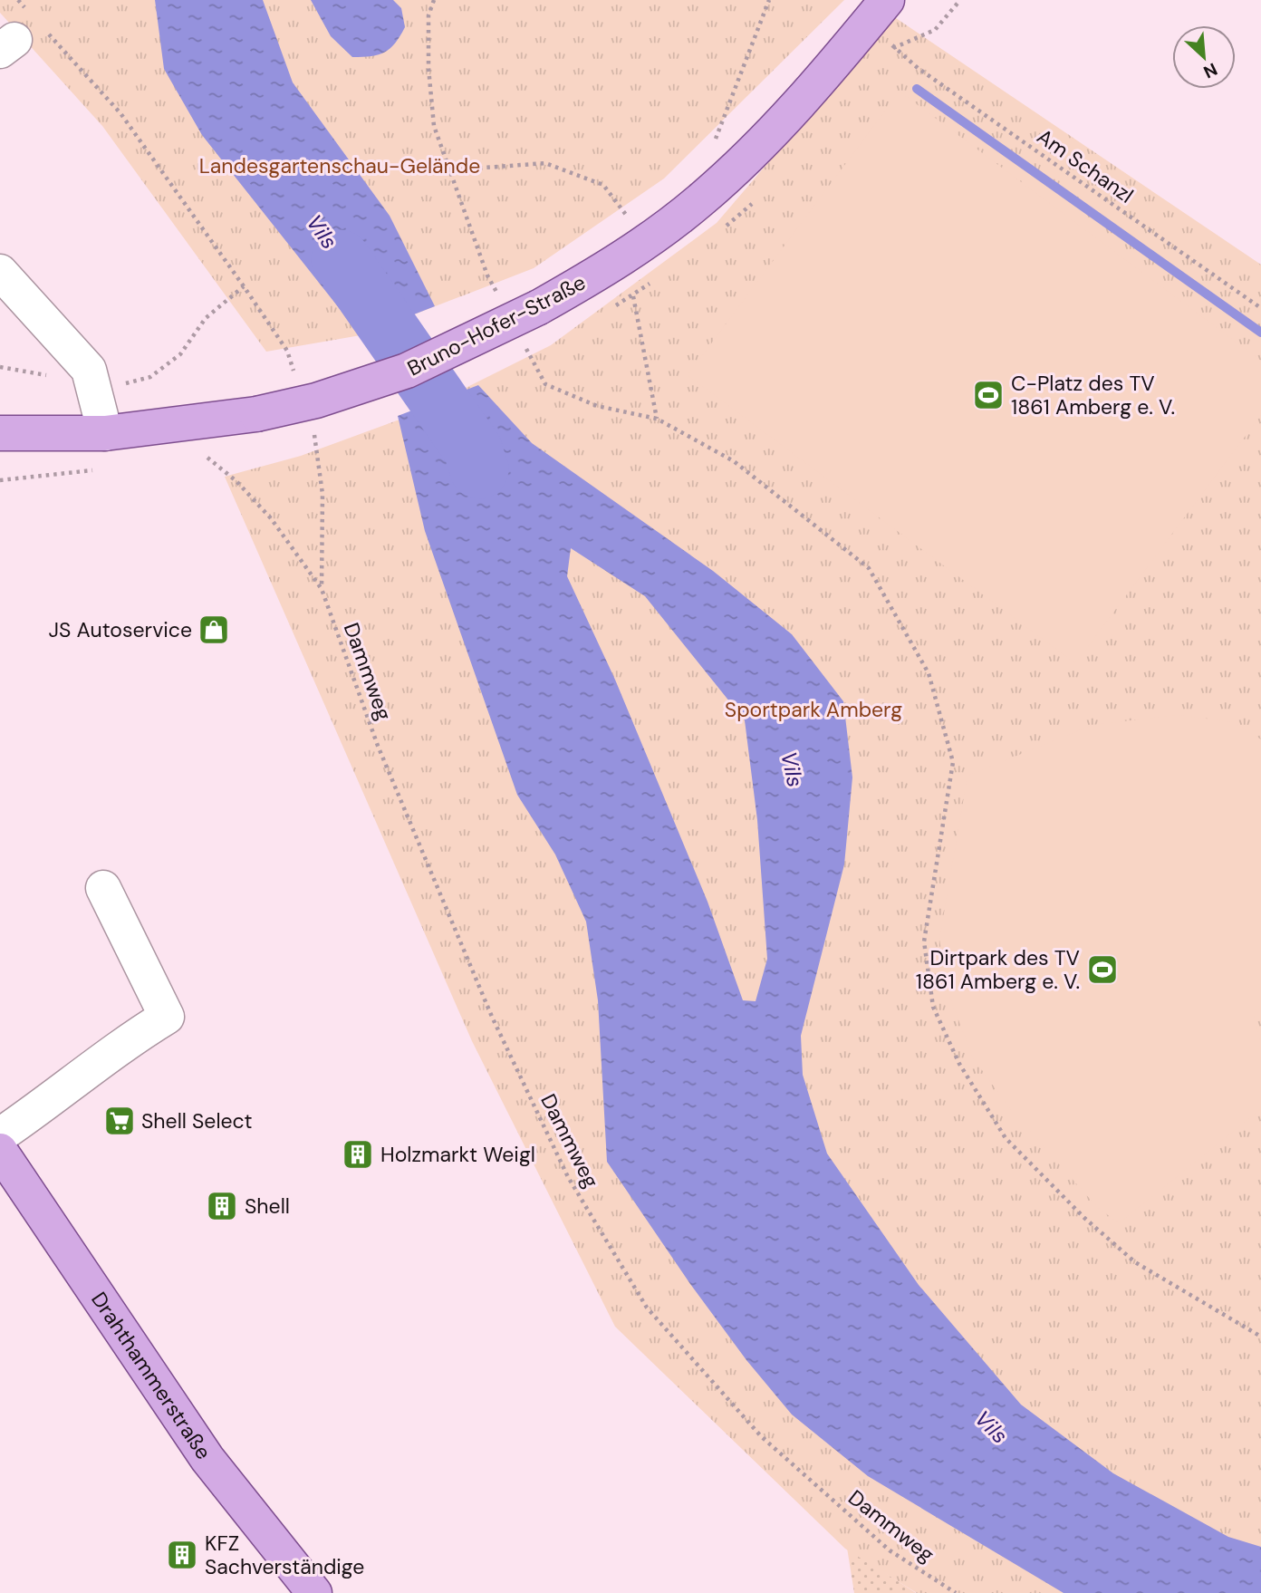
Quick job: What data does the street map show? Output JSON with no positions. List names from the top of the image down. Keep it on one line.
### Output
{"streets":{"main road":["Bruno-Hofer-Straße","Drahthammerstraße"],"path":["Am Schanzl","Dammweg"]},"water":["Vils"],"parks":["Landesgartenschau-Gelände","Sportpark Amberg"],"places":{"sports":["C-Platz des TV 1861 Amberg e. V.","Dirtpark des TV 1861 Amberg e. V."],"shop":["JS Autoservice"],"supermarket":["Shell Select"],"building":["Holzmarkt Weigl","Shell","KFZ Sachverständige"]},"north":"bottom right"}
